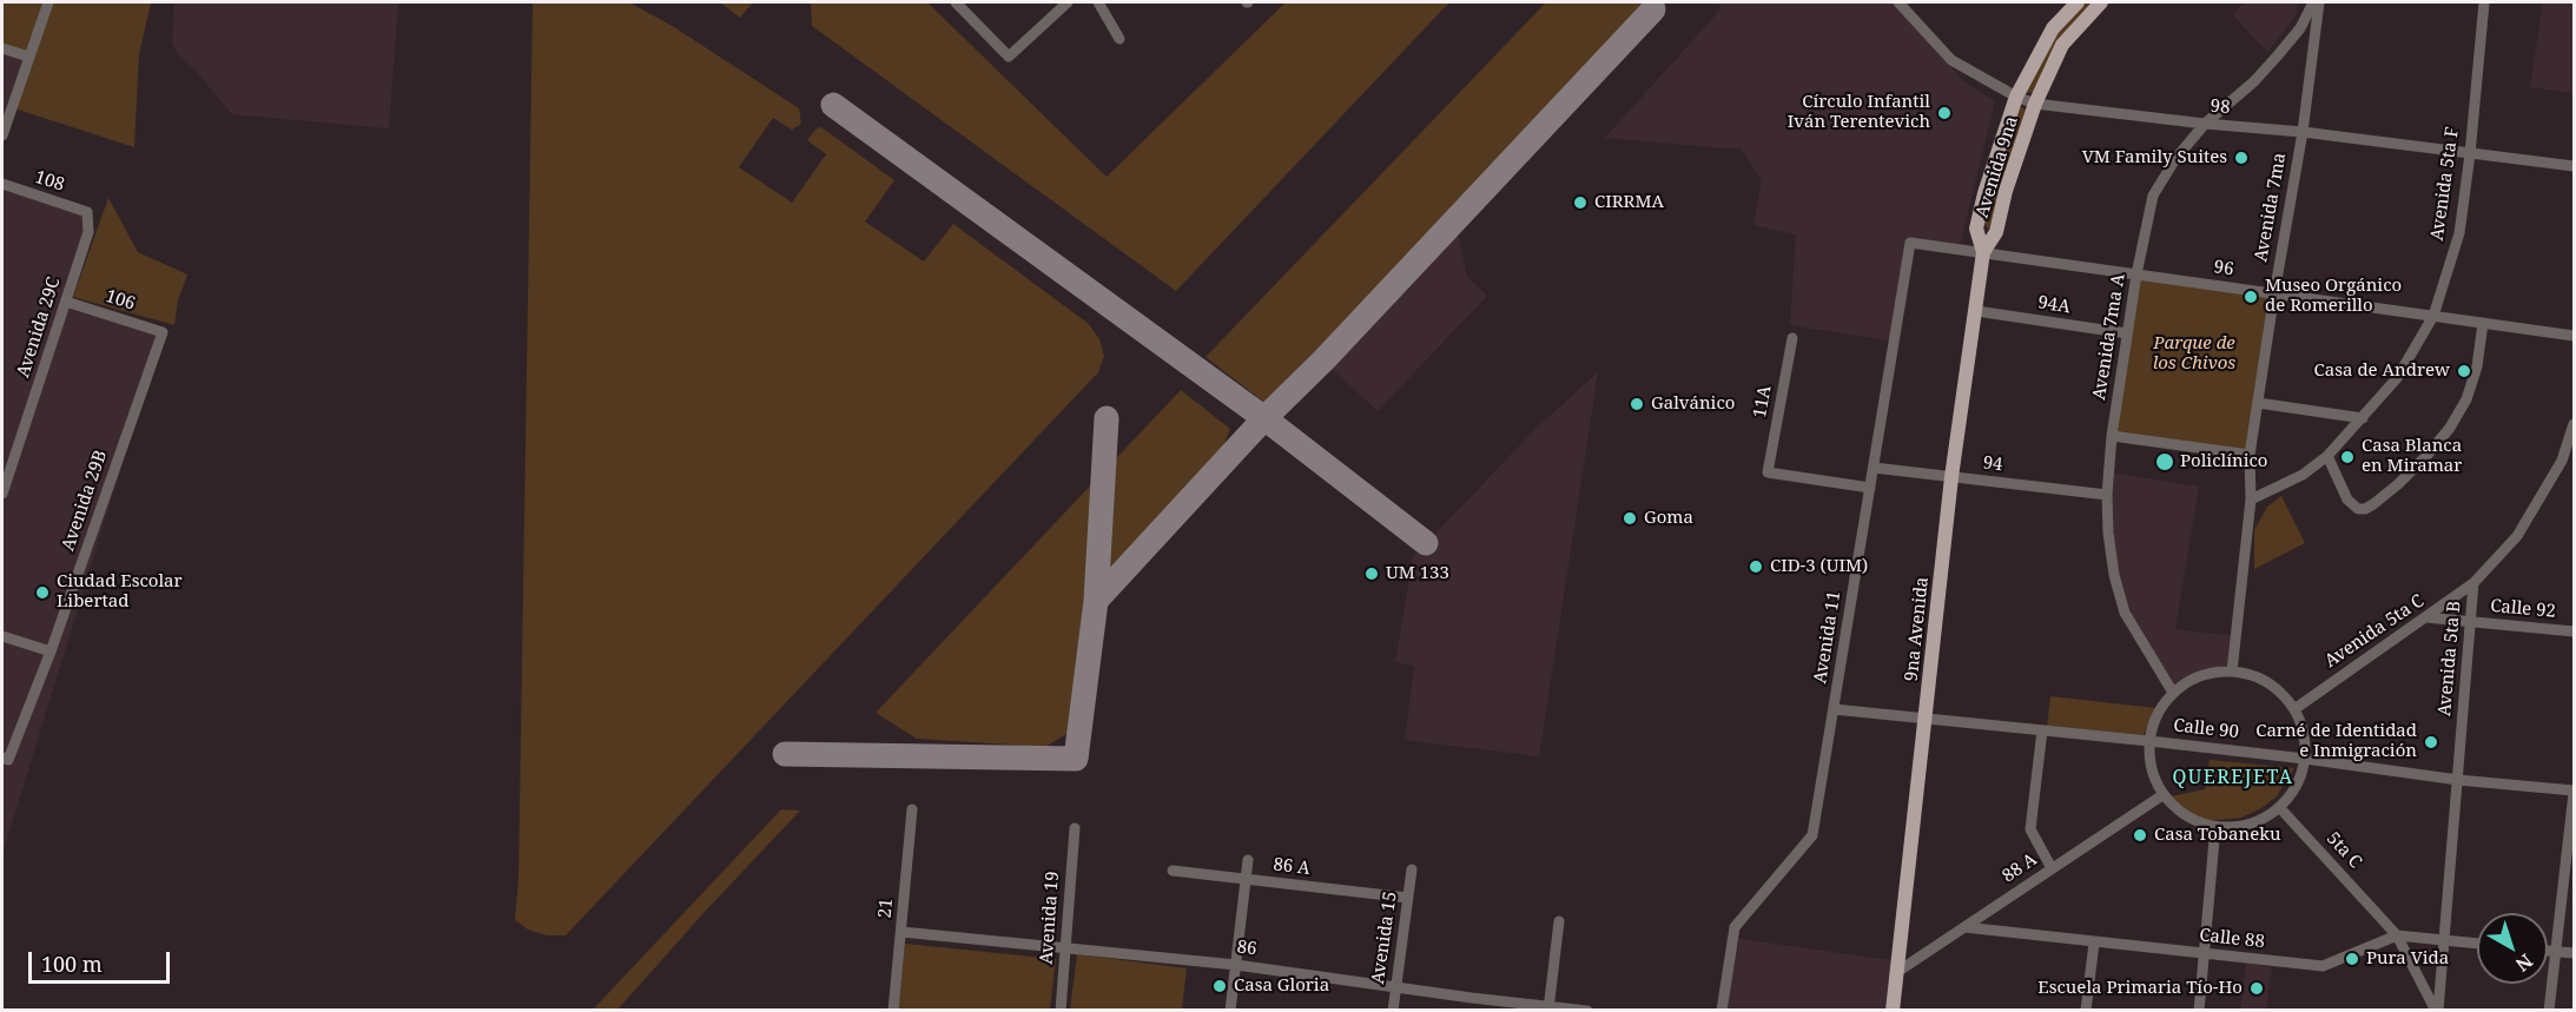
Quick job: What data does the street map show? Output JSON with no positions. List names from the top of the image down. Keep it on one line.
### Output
{"streets":{"main road":["Avenida 9na","9na Avenida"],"street":["98","108","Avenida 5ta F","Avenida 7ma","96","106","94A","Avenida 29C","Avenida 7ma A","11A","94","Avenida 29B","Calle 92","Avenida 5ta C","Avenida 11","Avenida 5ta B","Calle 90","5ta C","86 A","88 A","21","Avenida 19","Avenida 15","Calle 88","86"]},"crossings":[["98","Avenida 9na"],["98","Avenida 5ta F"],["98","Avenida 7ma"],["98","Avenida 7ma A"],["Avenida 9na","96"],["Avenida 9na","9na Avenida"],["108","Avenida 29C"],["Avenida 5ta F","Avenida 7ma"],["Avenida 5ta F","96"],["Avenida 7ma","96"],["Avenida 7ma","Avenida 7ma A"],["96","Avenida 7ma A"],["96","9na Avenida"],["96","Avenida 11"],["106","Avenida 29C"],["106","Avenida 29B"],["94A","Avenida 7ma A"],["94A","9na Avenida"],["Avenida 7ma A","94"],["11A","Avenida 11"],["94","9na Avenida"],["94","Avenida 11"],["Calle 92","Avenida 5ta C"],["Calle 92","Avenida 5ta B"],["9na Avenida","Calle 90"],["9na Avenida","88 A"],["Avenida 5ta C","Avenida 5ta B"],["Avenida 11","Calle 90"],["Avenida 5ta B","Calle 90"],["Avenida 5ta B","5ta C"],["Avenida 5ta B","Calle 88"],["5ta C","Calle 88"],["86 A","Avenida 15"],["88 A","Calle 88"],["21","86"],["Avenida 19","86"],["Avenida 15","86"]],"districts":["QUEREJETA"],"parks":["Parque de los Chivos"],"places":["Círculo Infantil Iván Terentevich","VM Family Suites","CIRRMA","Museo Orgánico de Romerillo","Casa de Andrew","Galvánico","Casa Blanca en Miramar","Policlínico","Goma","CID-3 (UIM)","UM 133","Ciudad Escolar Libertad","Carné de Identidad e Inmigración","Casa Tobaneku","Pura Vida","Casa Gloria","Escuela Primaria Tío-Ho"],"scale_bar":"100 m","north":"bottom right"}
